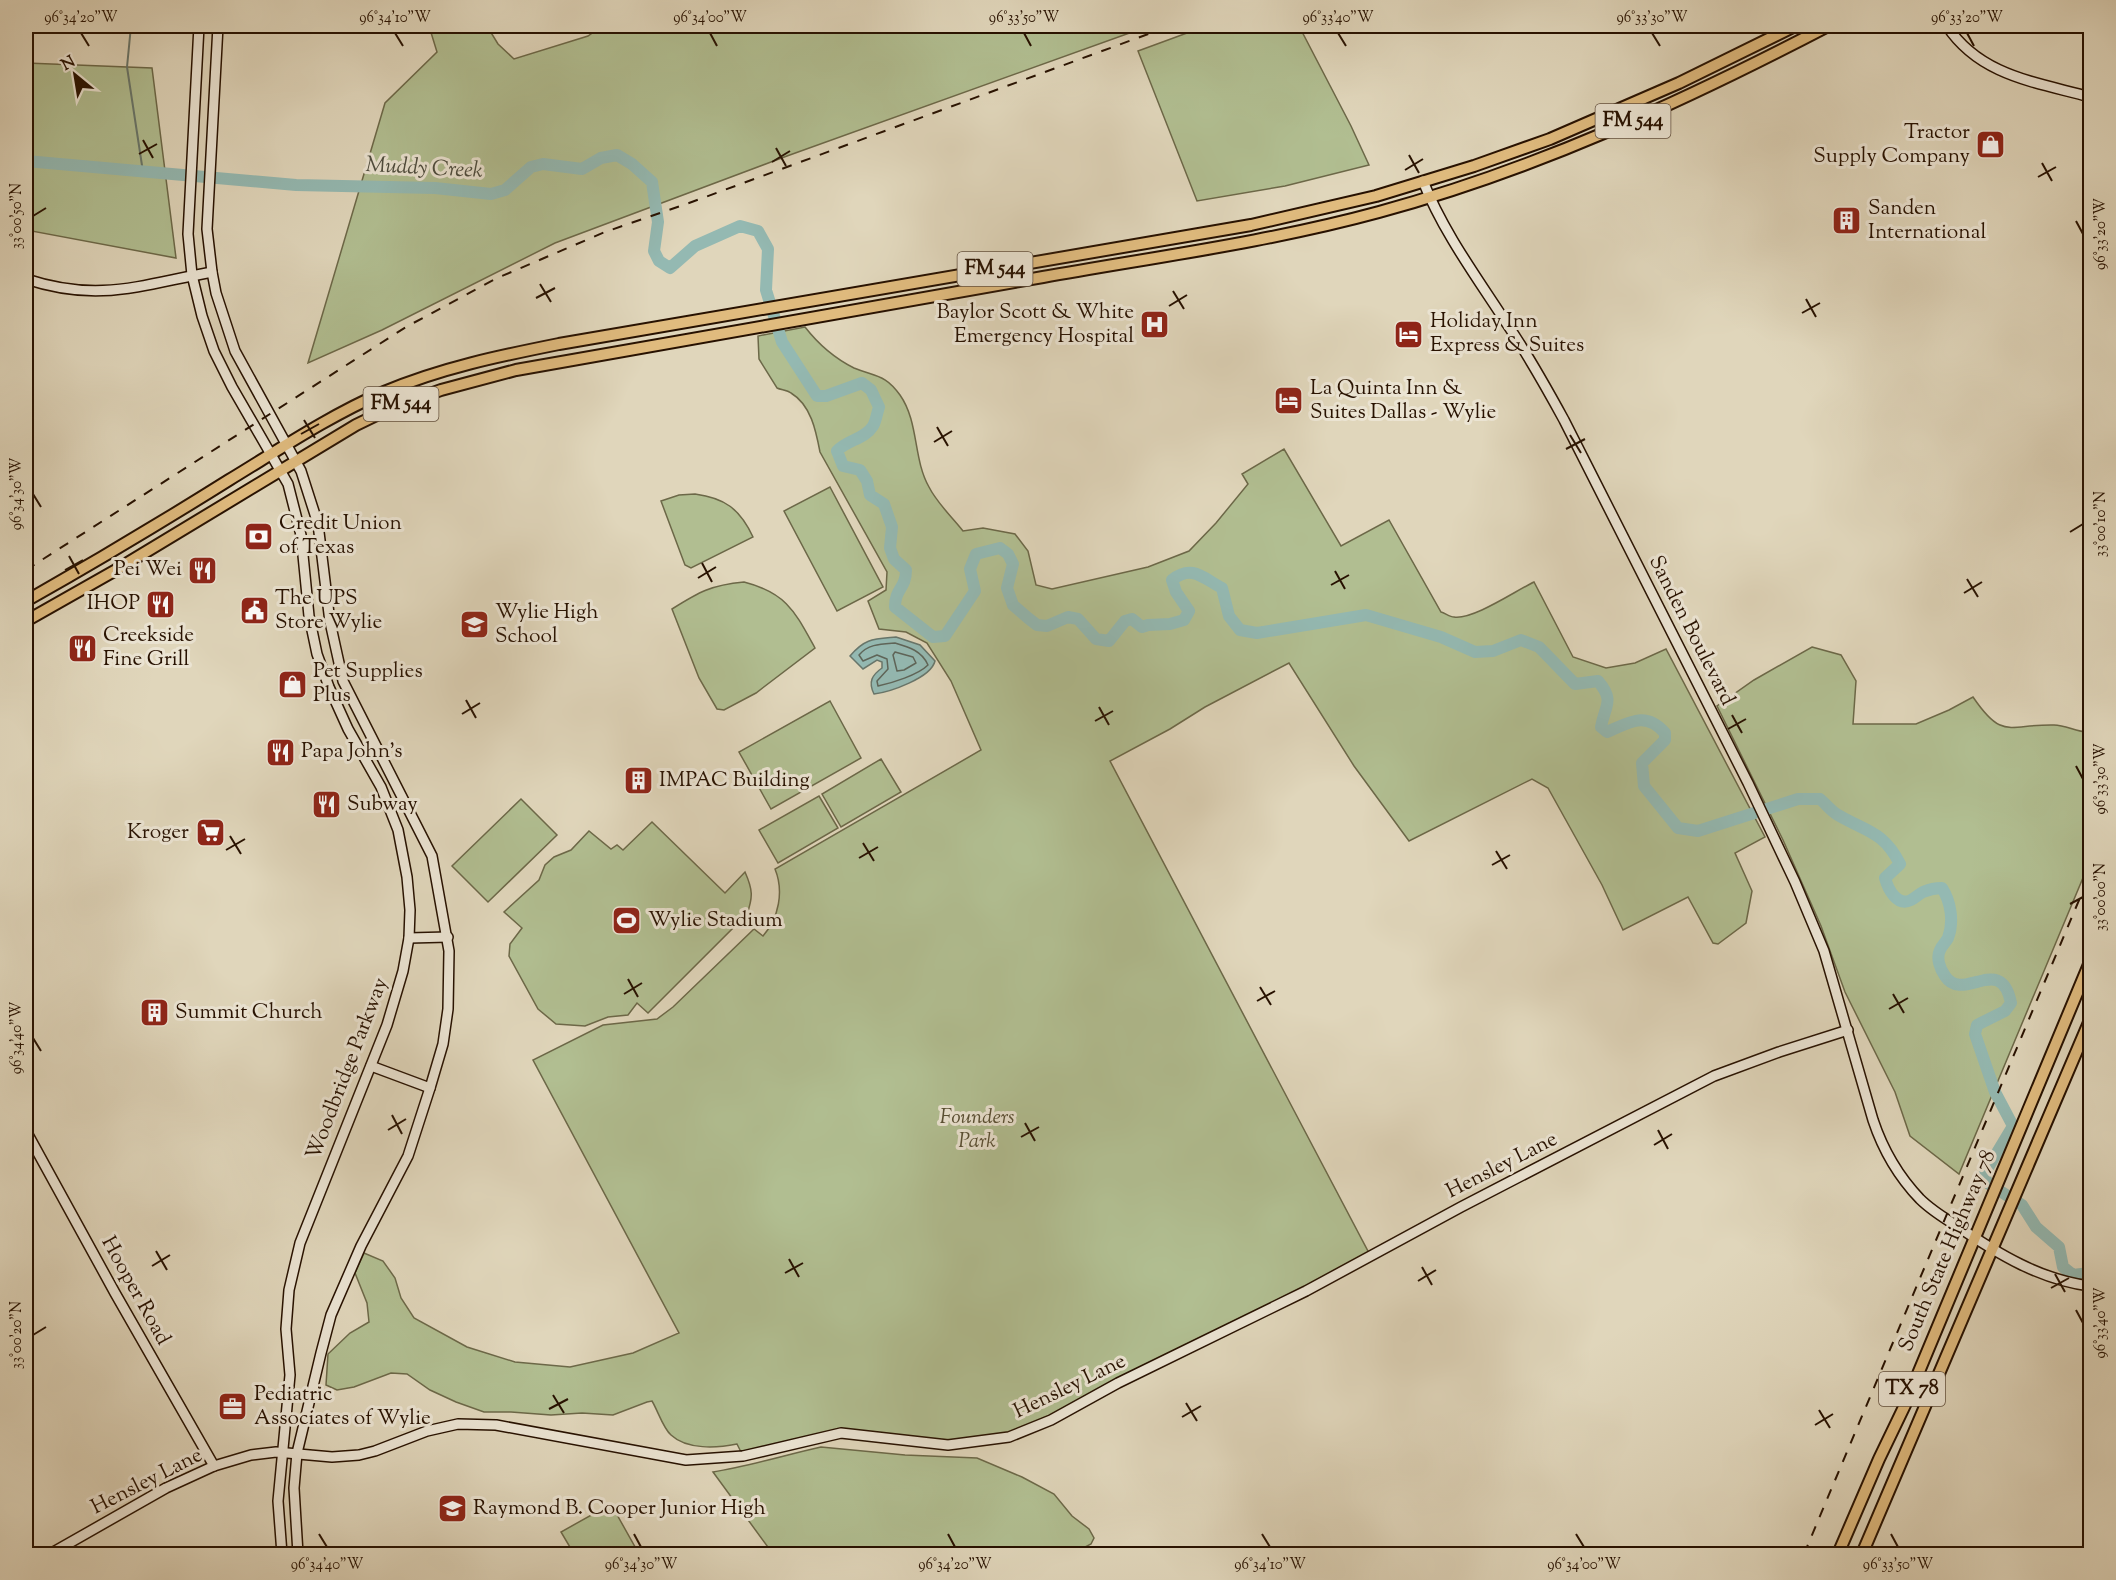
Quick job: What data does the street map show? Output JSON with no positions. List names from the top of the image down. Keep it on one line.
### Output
{"streets":{"main road":["FM 544","South State Highway 78","TX 78"],"street":["Sanden Boulevard","Woodbridge Parkway","Hensley Lane","Hooper Road"]},"crossings":[["FM 544","Sanden Boulevard"],["FM 544","Woodbridge Parkway"],["Sanden Boulevard","Hensley Lane"],["Sanden Boulevard","South State Highway 78"],["Woodbridge Parkway","Hensley Lane"],["Hensley Lane","Hooper Road"]],"water":["Muddy Creek"],"parks":["Founders Park"],"places":{"shop":["Tractor Supply Company","Pet Supplies Plus"],"building":["Sanden International","IMPAC Building","Summit Church"],"hospital":["Baylor Scott & White Emergency Hospital"],"hotel":["Holiday Inn Express & Suites","La Quinta Inn & Suites Dallas - Wylie"],"bank":["Credit Union of Texas"],"restaurant":["Pei Wei","IHOP","Creekside Fine Grill","Papa John's","Subway"],"public building":["The UPS Store Wylie"],"school or university":["Wylie High School","Raymond B. Cooper Junior High"],"supermarket":["Kroger"],"sports":["Wylie Stadium"],"office":["Pediatric Associates of Wylie"]},"north":"top left","coordinates":["96°34'20\"W","96°34'10\"W","96°34'00\"W","96°33'50\"W","96°33'40\"W","96°33'30\"W","96°33'20\"W","33°00'50\"N","96°34'30\"W","33°00'10\"N","33°00'00\"N","96°34'40\"W","33°00'20\"N"]}
